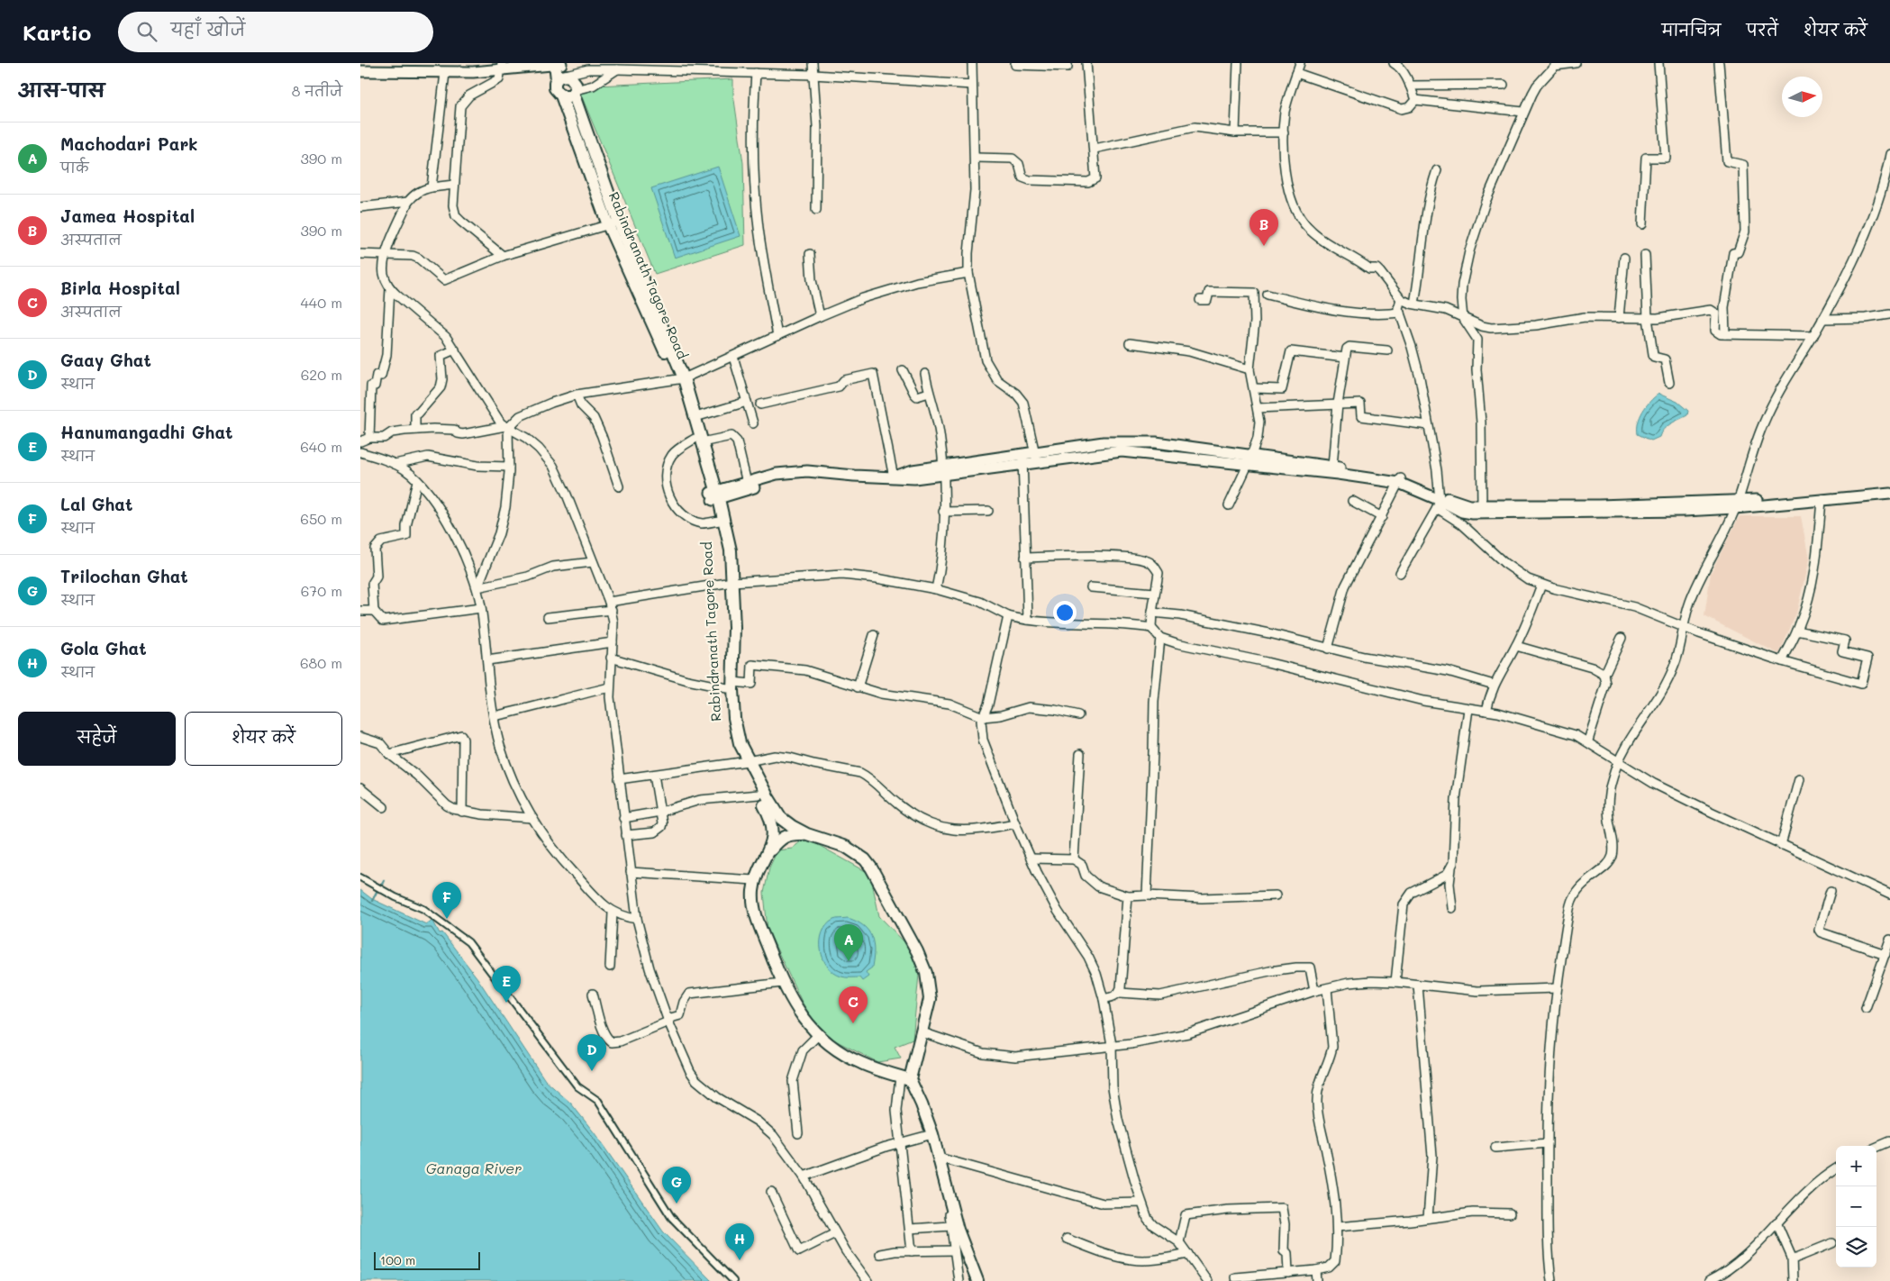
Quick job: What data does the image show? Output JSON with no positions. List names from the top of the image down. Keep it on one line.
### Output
{"streets":{"main road":["Rabindranath Tagore Road"]},"water":["Ganaga River"],"scale_bar":"100 m","north":"right","page":{"header":"Kartio","search":"यहाँ खोजें","nav":["मानचित्र","परतें","शेयर करें"],"heading":["आस-पास","8 नतीजे"],"list":[{"mark":"A","name":"Machodari Park","note":"पार्क","value":"390 m"},{"mark":"B","name":"Jamea Hospital","note":"अस्पताल","value":"390 m"},{"mark":"C","name":"Birla Hospital","note":"अस्पताल","value":"440 m"},{"mark":"D","name":"Gaay Ghat","note":"स्थान","value":"620 m"},{"mark":"E","name":"Hanumangadhi Ghat","note":"स्थान","value":"640 m"},{"mark":"F","name":"Lal Ghat","note":"स्थान","value":"650 m"},{"mark":"G","name":"Trilochan Ghat","note":"स्थान","value":"670 m"},{"mark":"H","name":"Gola Ghat","note":"स्थान","value":"680 m"}],"pins":["B","F","A","E","C","D","G","H"],"buttons":["सहेजें","शेयर करें"],"map_buttons":["+","−"],"scale":"100 m"}}
